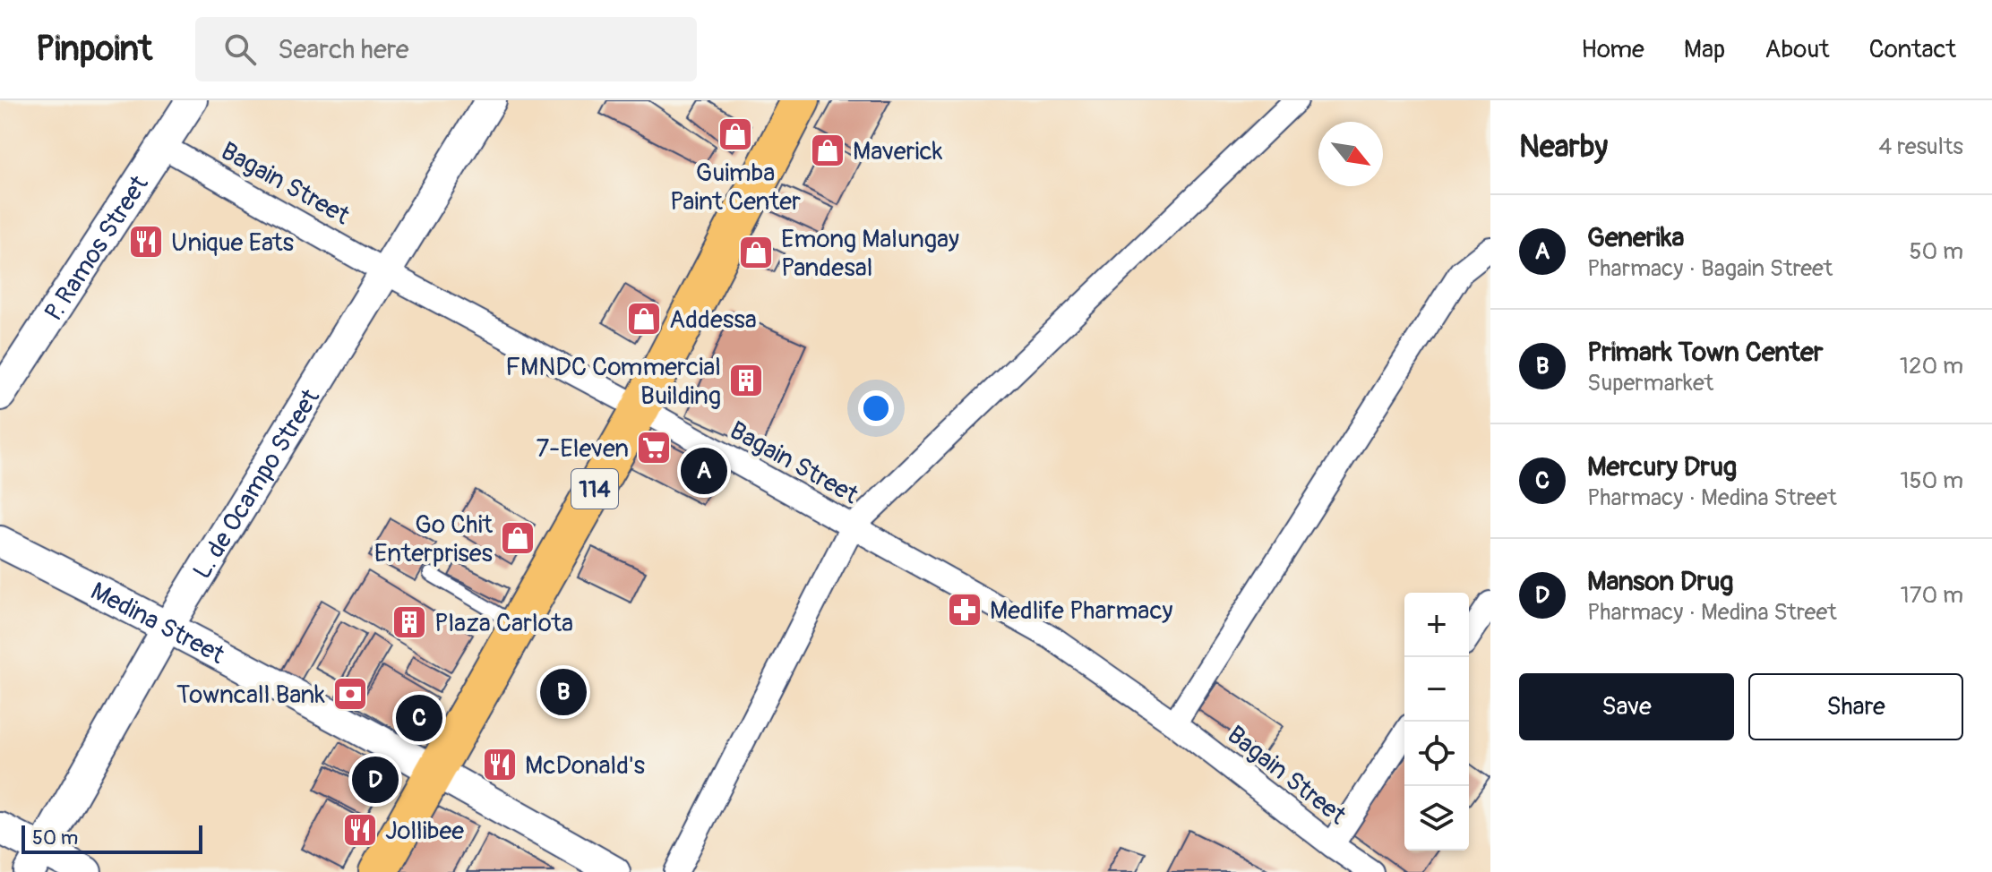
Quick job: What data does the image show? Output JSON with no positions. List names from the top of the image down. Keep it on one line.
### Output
{"streets":{"main road":["114"],"street":["Bagain Street","P. Ramos Street","L. de Ocampo Street","Medina Street"]},"crossings":[["Bagain Street","P. Ramos Street"],["Bagain Street","L. de Ocampo Street"],["Bagain Street","114"],["L. de Ocampo Street","Medina Street"],["114","Medina Street"]],"places":{"shop":["Guimba Paint Center","Maverick","Emong Malungay Pandesal","Addessa","Go Chit Enterprises"],"restaurant":["Unique Eats","McDonald's","Jollibee"],"building":["FMNDC Commercial Building","Plaza Carlota"],"supermarket":["7-Eleven"],"pharmacy":["Medlife Pharmacy"],"bank":["Towncall Bank"]},"scale_bar":"50 m","north":"bottom right","page":{"header":"Pinpoint","search":"Search here","nav":["Home","Map","About","Contact"],"heading":["Nearby","4 results"],"list":[{"mark":"A","name":"Generika","note":"Pharmacy · Bagain Street","value":"50 m"},{"mark":"B","name":"Primark Town Center","note":"Supermarket","value":"120 m"},{"mark":"C","name":"Mercury Drug","note":"Pharmacy · Medina Street","value":"150 m"},{"mark":"D","name":"Manson Drug","note":"Pharmacy · Medina Street","value":"170 m"}],"pins":["A","B","C","D"],"map_buttons":["+","−"],"buttons":["Save","Share"],"scale":"50 m"}}
